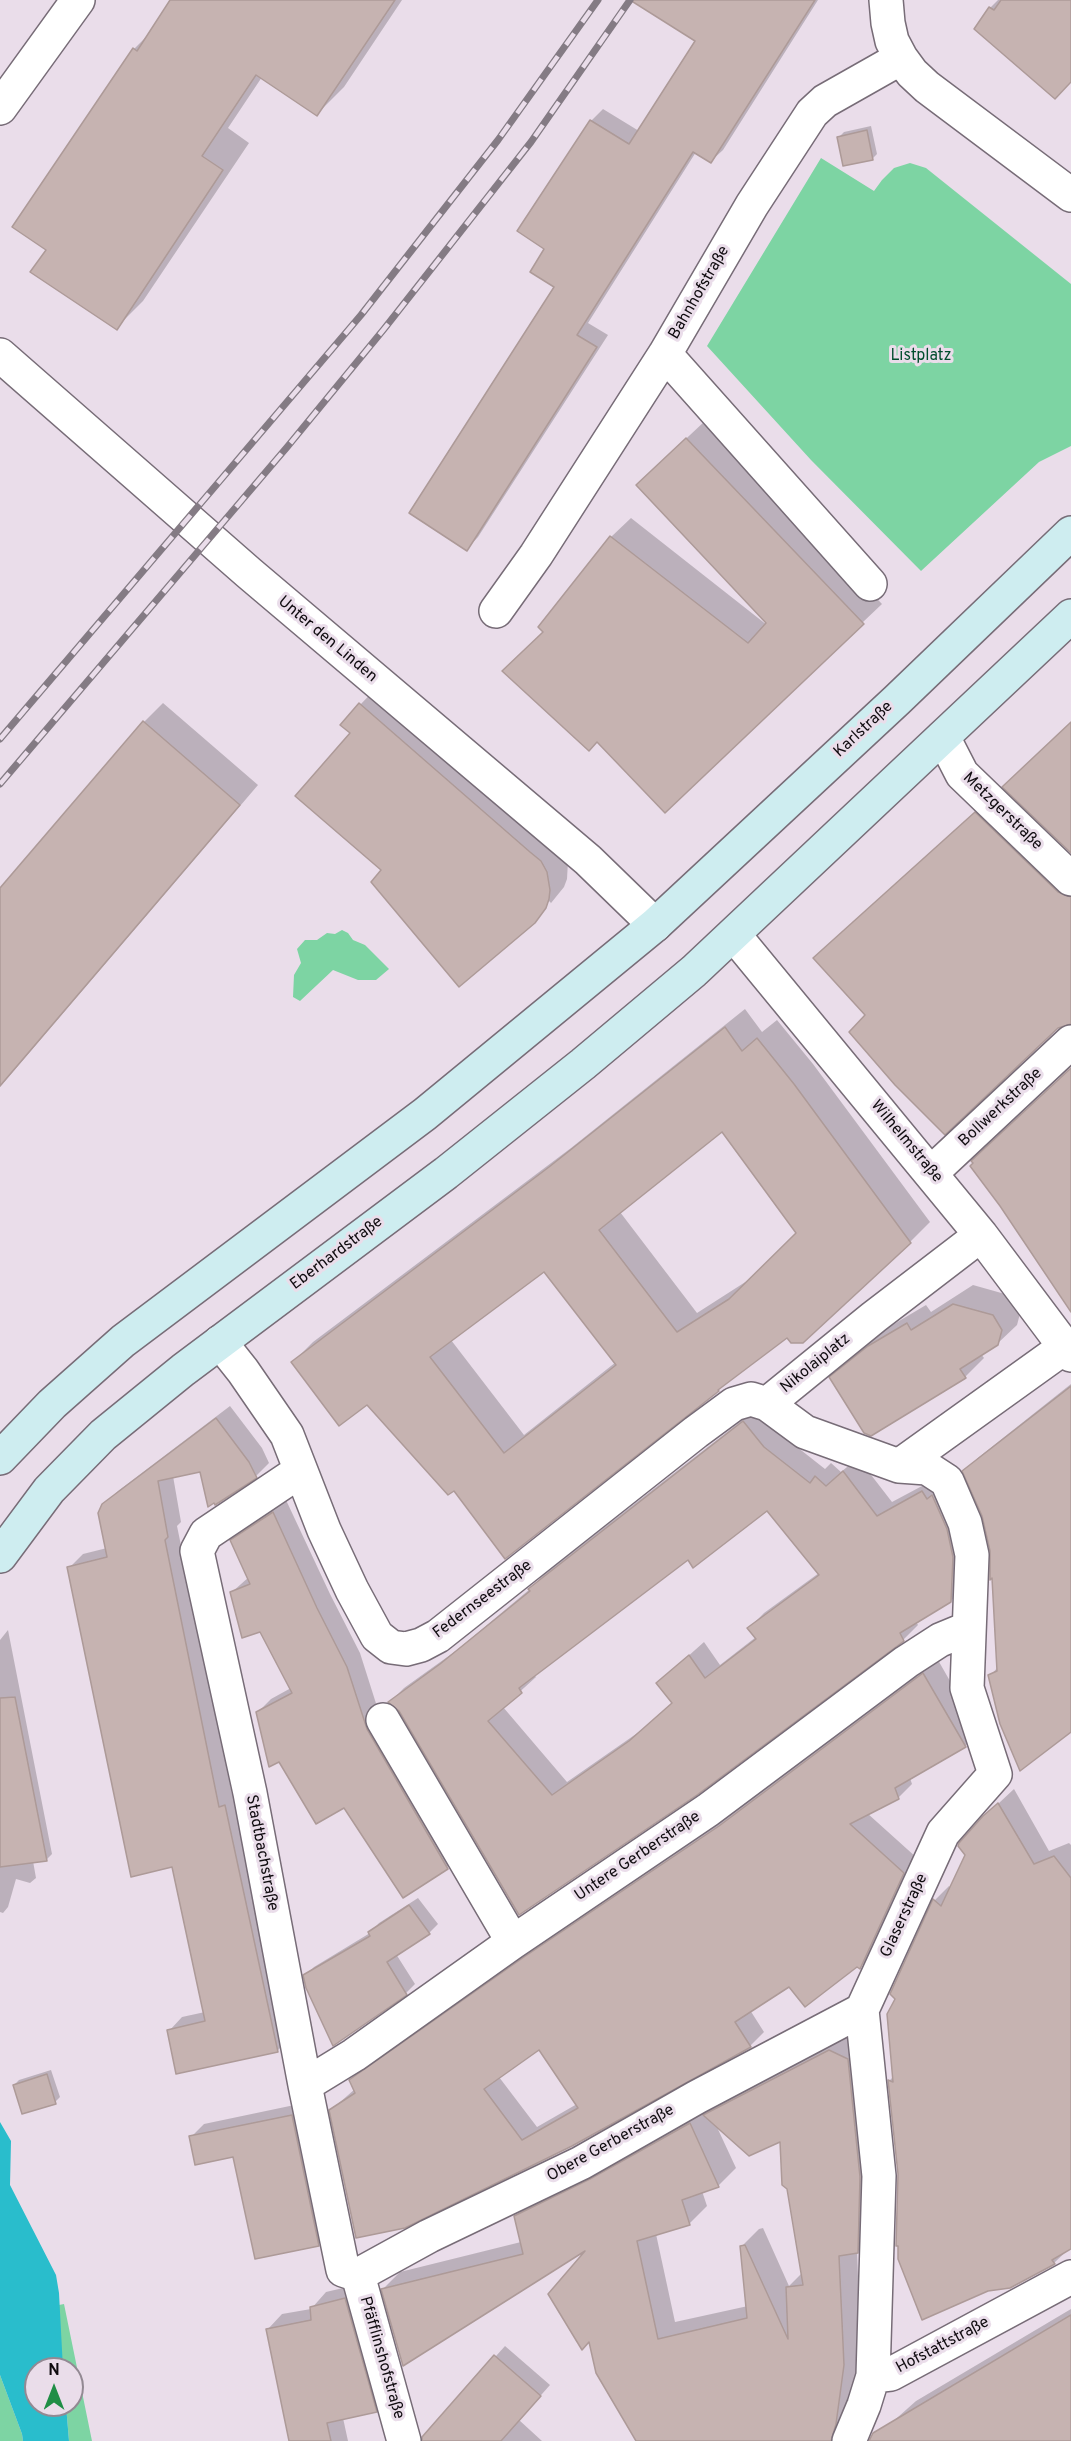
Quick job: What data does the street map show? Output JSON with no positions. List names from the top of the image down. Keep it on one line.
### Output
{"streets":{"main road":["Karlstraße","Eberhardstraße"],"street":["Bahnhofstraße","Unter den Linden","Metzgerstraße","Bollwerkstraße","Wilhelmstraße","Nikolaiplatz","Federnseestraße","Stadtbachstraße","Untere Gerberstraße","Glaserstraße","Obere Gerberstraße","Hofstattstraße","Pfäfflinshofstraße"]},"crossings":[["Unter den Linden","Karlstraße"],["Bollwerkstraße","Wilhelmstraße"],["Wilhelmstraße","Eberhardstraße"],["Wilhelmstraße","Nikolaiplatz"],["Eberhardstraße","Federnseestraße"],["Nikolaiplatz","Federnseestraße"],["Nikolaiplatz","Glaserstraße"],["Federnseestraße","Stadtbachstraße"],["Stadtbachstraße","Untere Gerberstraße"],["Stadtbachstraße","Obere Gerberstraße"],["Stadtbachstraße","Pfäfflinshofstraße"],["Untere Gerberstraße","Glaserstraße"],["Glaserstraße","Obere Gerberstraße"],["Obere Gerberstraße","Pfäfflinshofstraße"]],"parks":["Listplatz"],"north":"top"}
